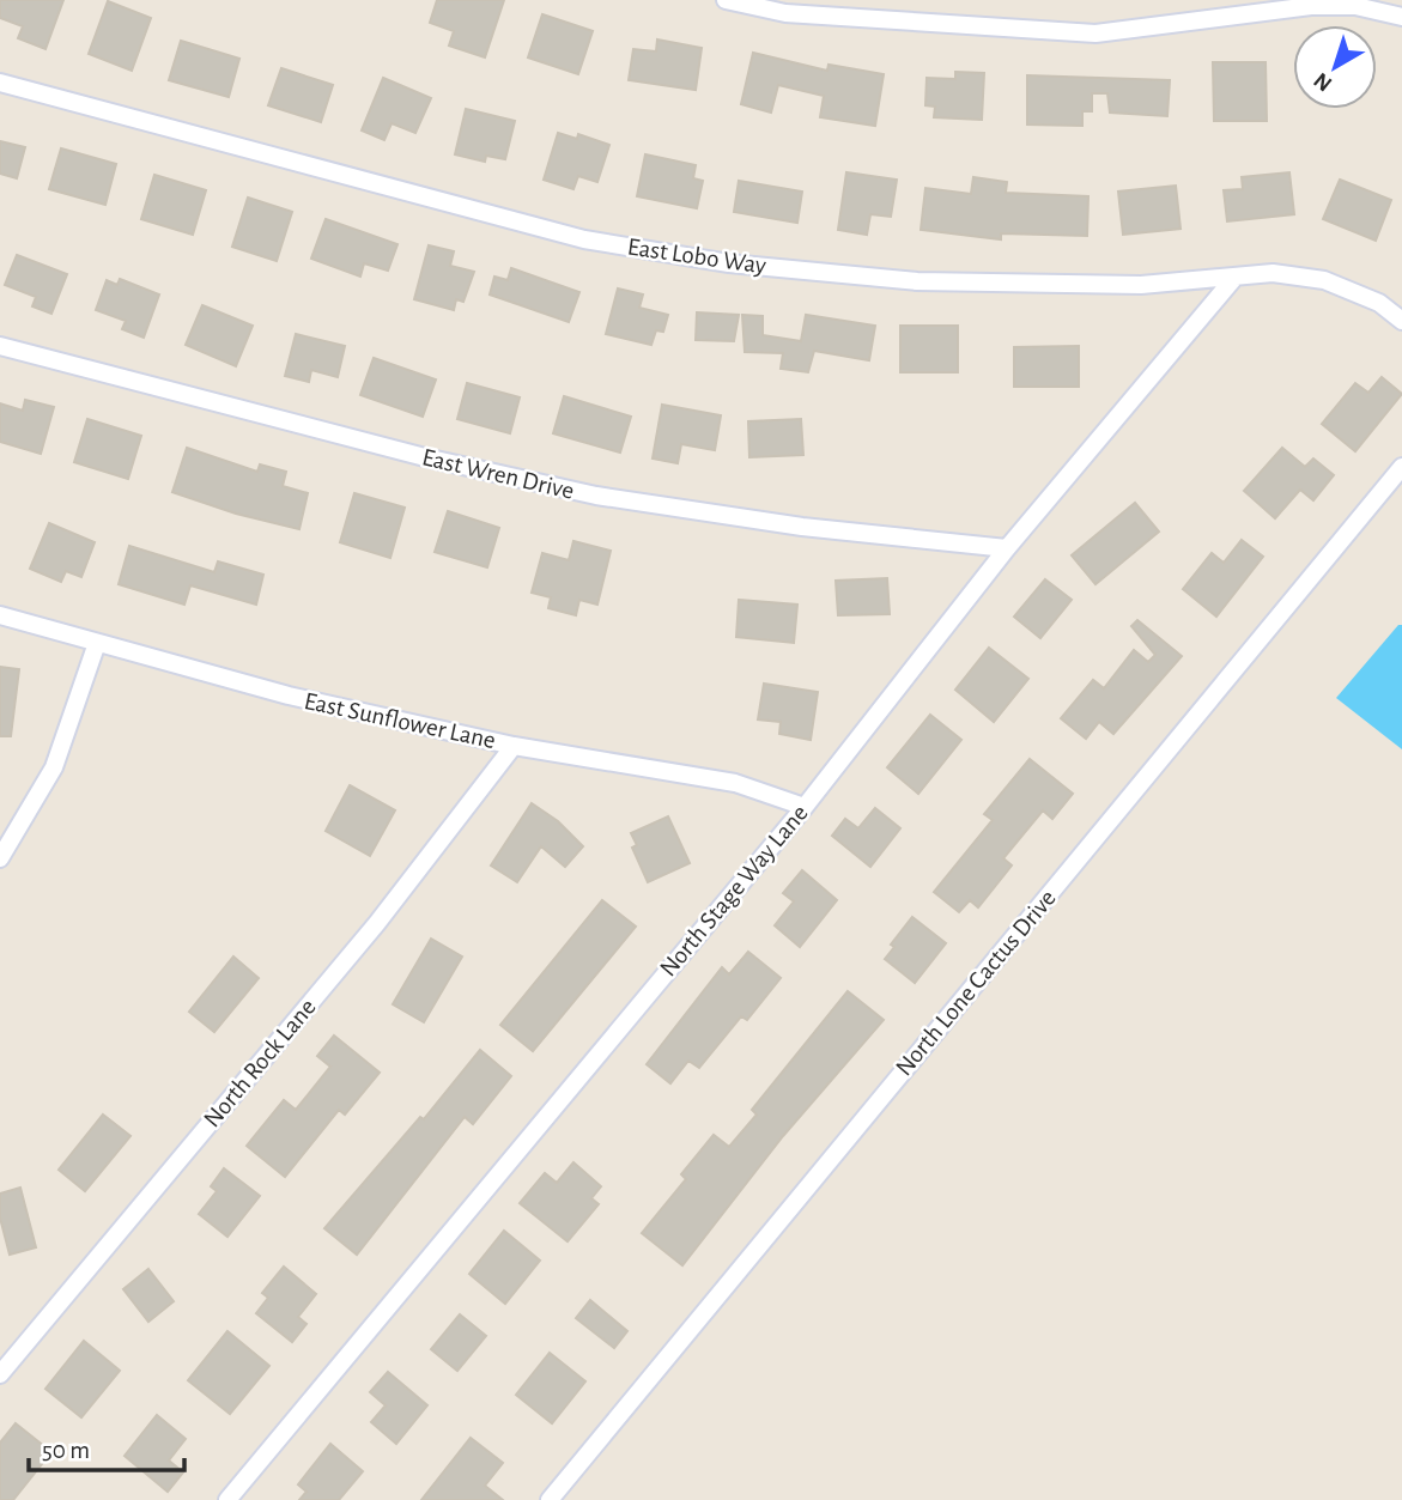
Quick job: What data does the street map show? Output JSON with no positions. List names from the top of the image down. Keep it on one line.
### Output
{"streets":{"street":["East Lobo Way","East Wren Drive","East Sunflower Lane","North Stage Way Lane","North Lone Cactus Drive","North Rock Lane"]},"crossings":[["East Lobo Way","North Stage Way Lane"],["East Wren Drive","North Stage Way Lane"],["East Sunflower Lane","North Stage Way Lane"],["East Sunflower Lane","North Rock Lane"]],"scale_bar":"50 m","north":"bottom left"}
